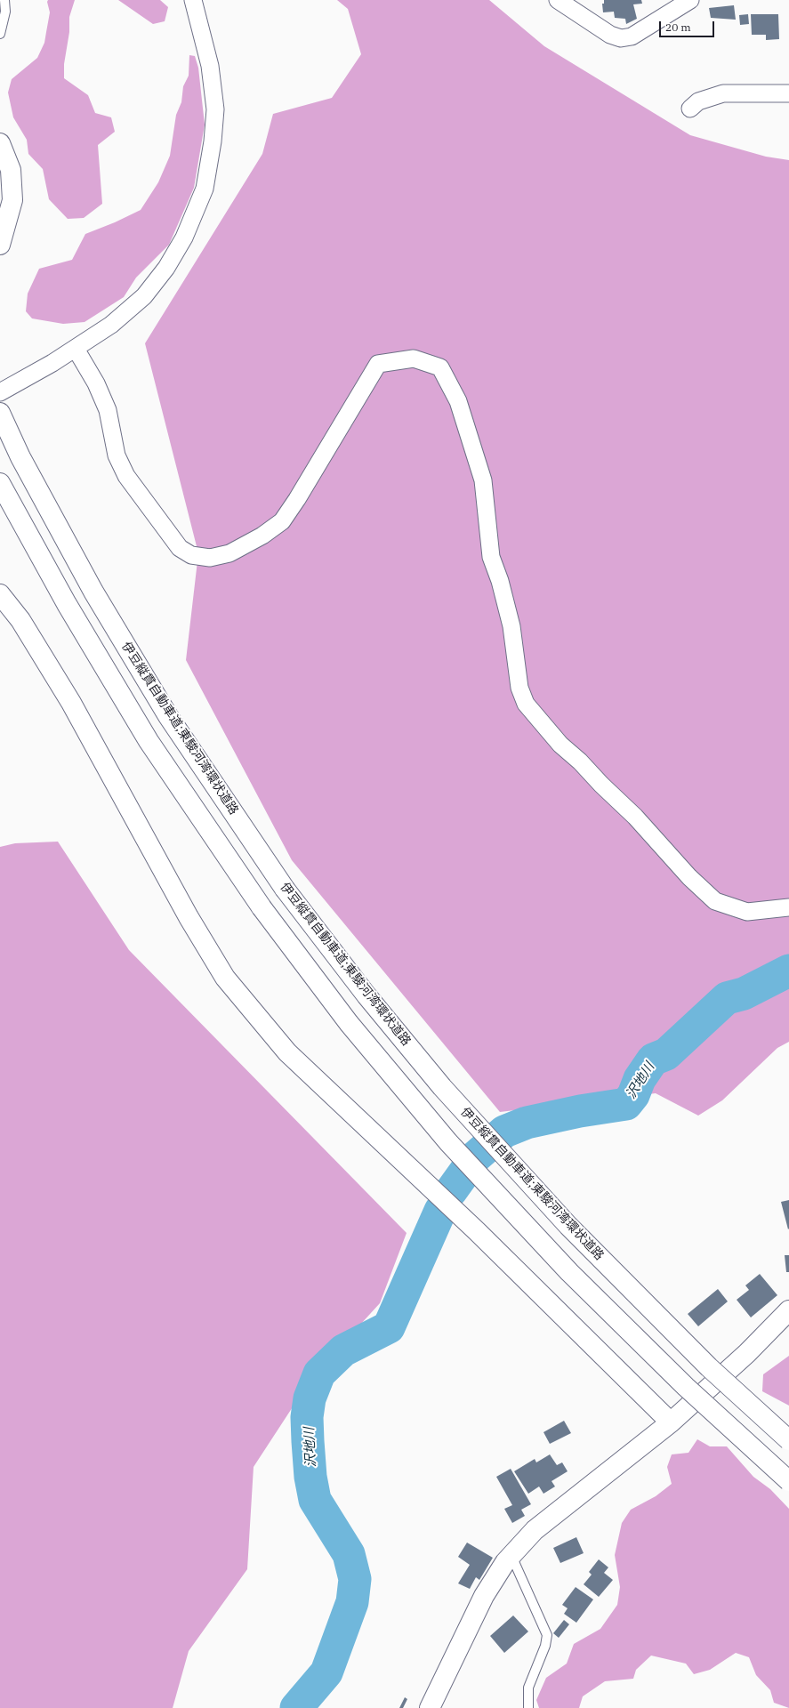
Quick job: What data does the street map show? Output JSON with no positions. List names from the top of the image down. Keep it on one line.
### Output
{"streets":{"main road":["伊豆縦貫自動車道;東駿河湾環状道路"]},"water":["沢地川"],"scale_bar":"20 m"}
